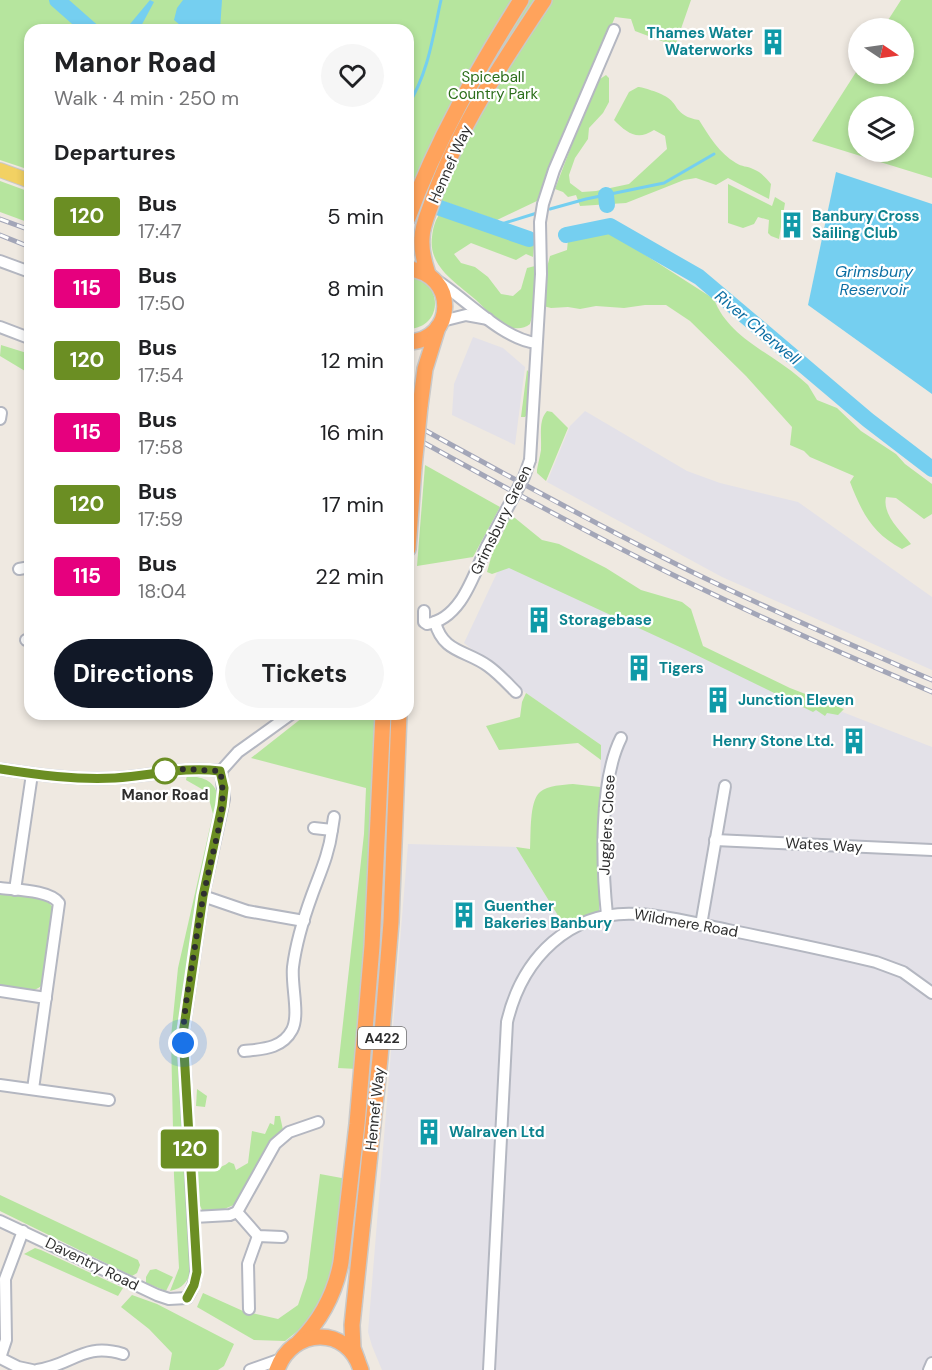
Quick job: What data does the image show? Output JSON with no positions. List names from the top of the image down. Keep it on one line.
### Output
{"streets":{"highway":["Hennef Way","A422"],"street":["Grimsbury Green","Jugglers Close","Wates Way","Wildmere Road","Daventry Road"]},"crossings":[["Jugglers Close","Wildmere Road"]],"water":["Grimsbury Reservoir","River Cherwell"],"parks":["Spiceball Country Park"],"places":{"building":["Thames Water Waterworks","Banbury Cross Sailing Club","Storagebase","Tigers","Junction Eleven","Henry Stone Ltd.","Guenther Bakeries Banbury","Walraven Ltd"],"other":["Manor Road"]},"lines":["bus line 120"],"north":"right","page":{"on_map":"120","heading":[["Manor Road","Walk · 4 min · 250 m"],"Departures"],"list":[{"mark":"120","name":"Bus","note":"17:47","value":"5 min"},{"mark":"115","name":"Bus","note":"17:50","value":"8 min"},{"mark":"120","name":"Bus","note":"17:54","value":"12 min"},{"mark":"115","name":"Bus","note":"17:58","value":"16 min"},{"mark":"120","name":"Bus","note":"17:59","value":"17 min"},{"mark":"115","name":"Bus","note":"18:04","value":"22 min"}],"buttons":["Directions","Tickets"]}}
